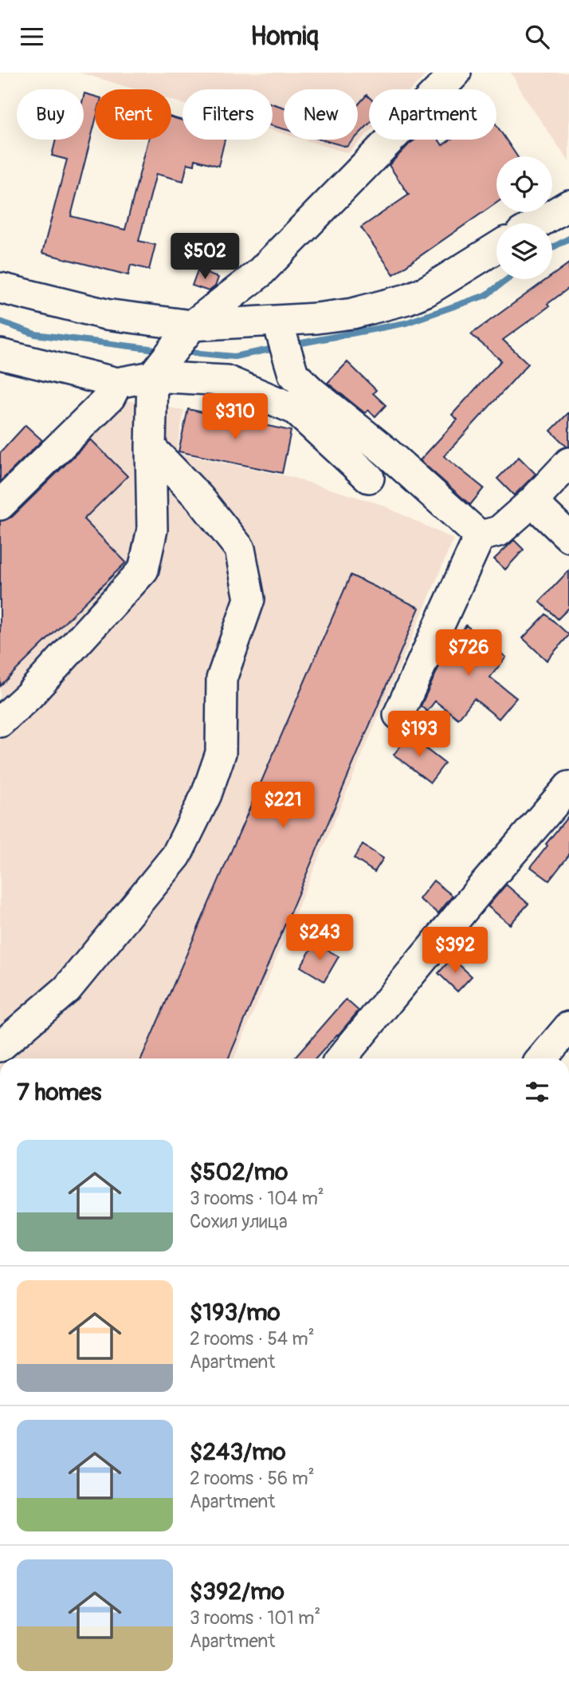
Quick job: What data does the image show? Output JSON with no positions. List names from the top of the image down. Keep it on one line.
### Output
{"page":{"header":"Homiq","chip":["Buy","Rent","Filters","New","Apartment"],"price":["$502","$310","$726","$193","$221","$243","$392"],"heading":"7 homes","list":[{"name":"$502/mo","note":"3 rooms · 104 m² · Сохил улица"},{"name":"$193/mo","note":"2 rooms · 54 m² · Apartment"},{"name":"$243/mo","note":"2 rooms · 56 m² · Apartment"},{"name":"$392/mo","note":"3 rooms · 101 m² · Apartment"}]}}
